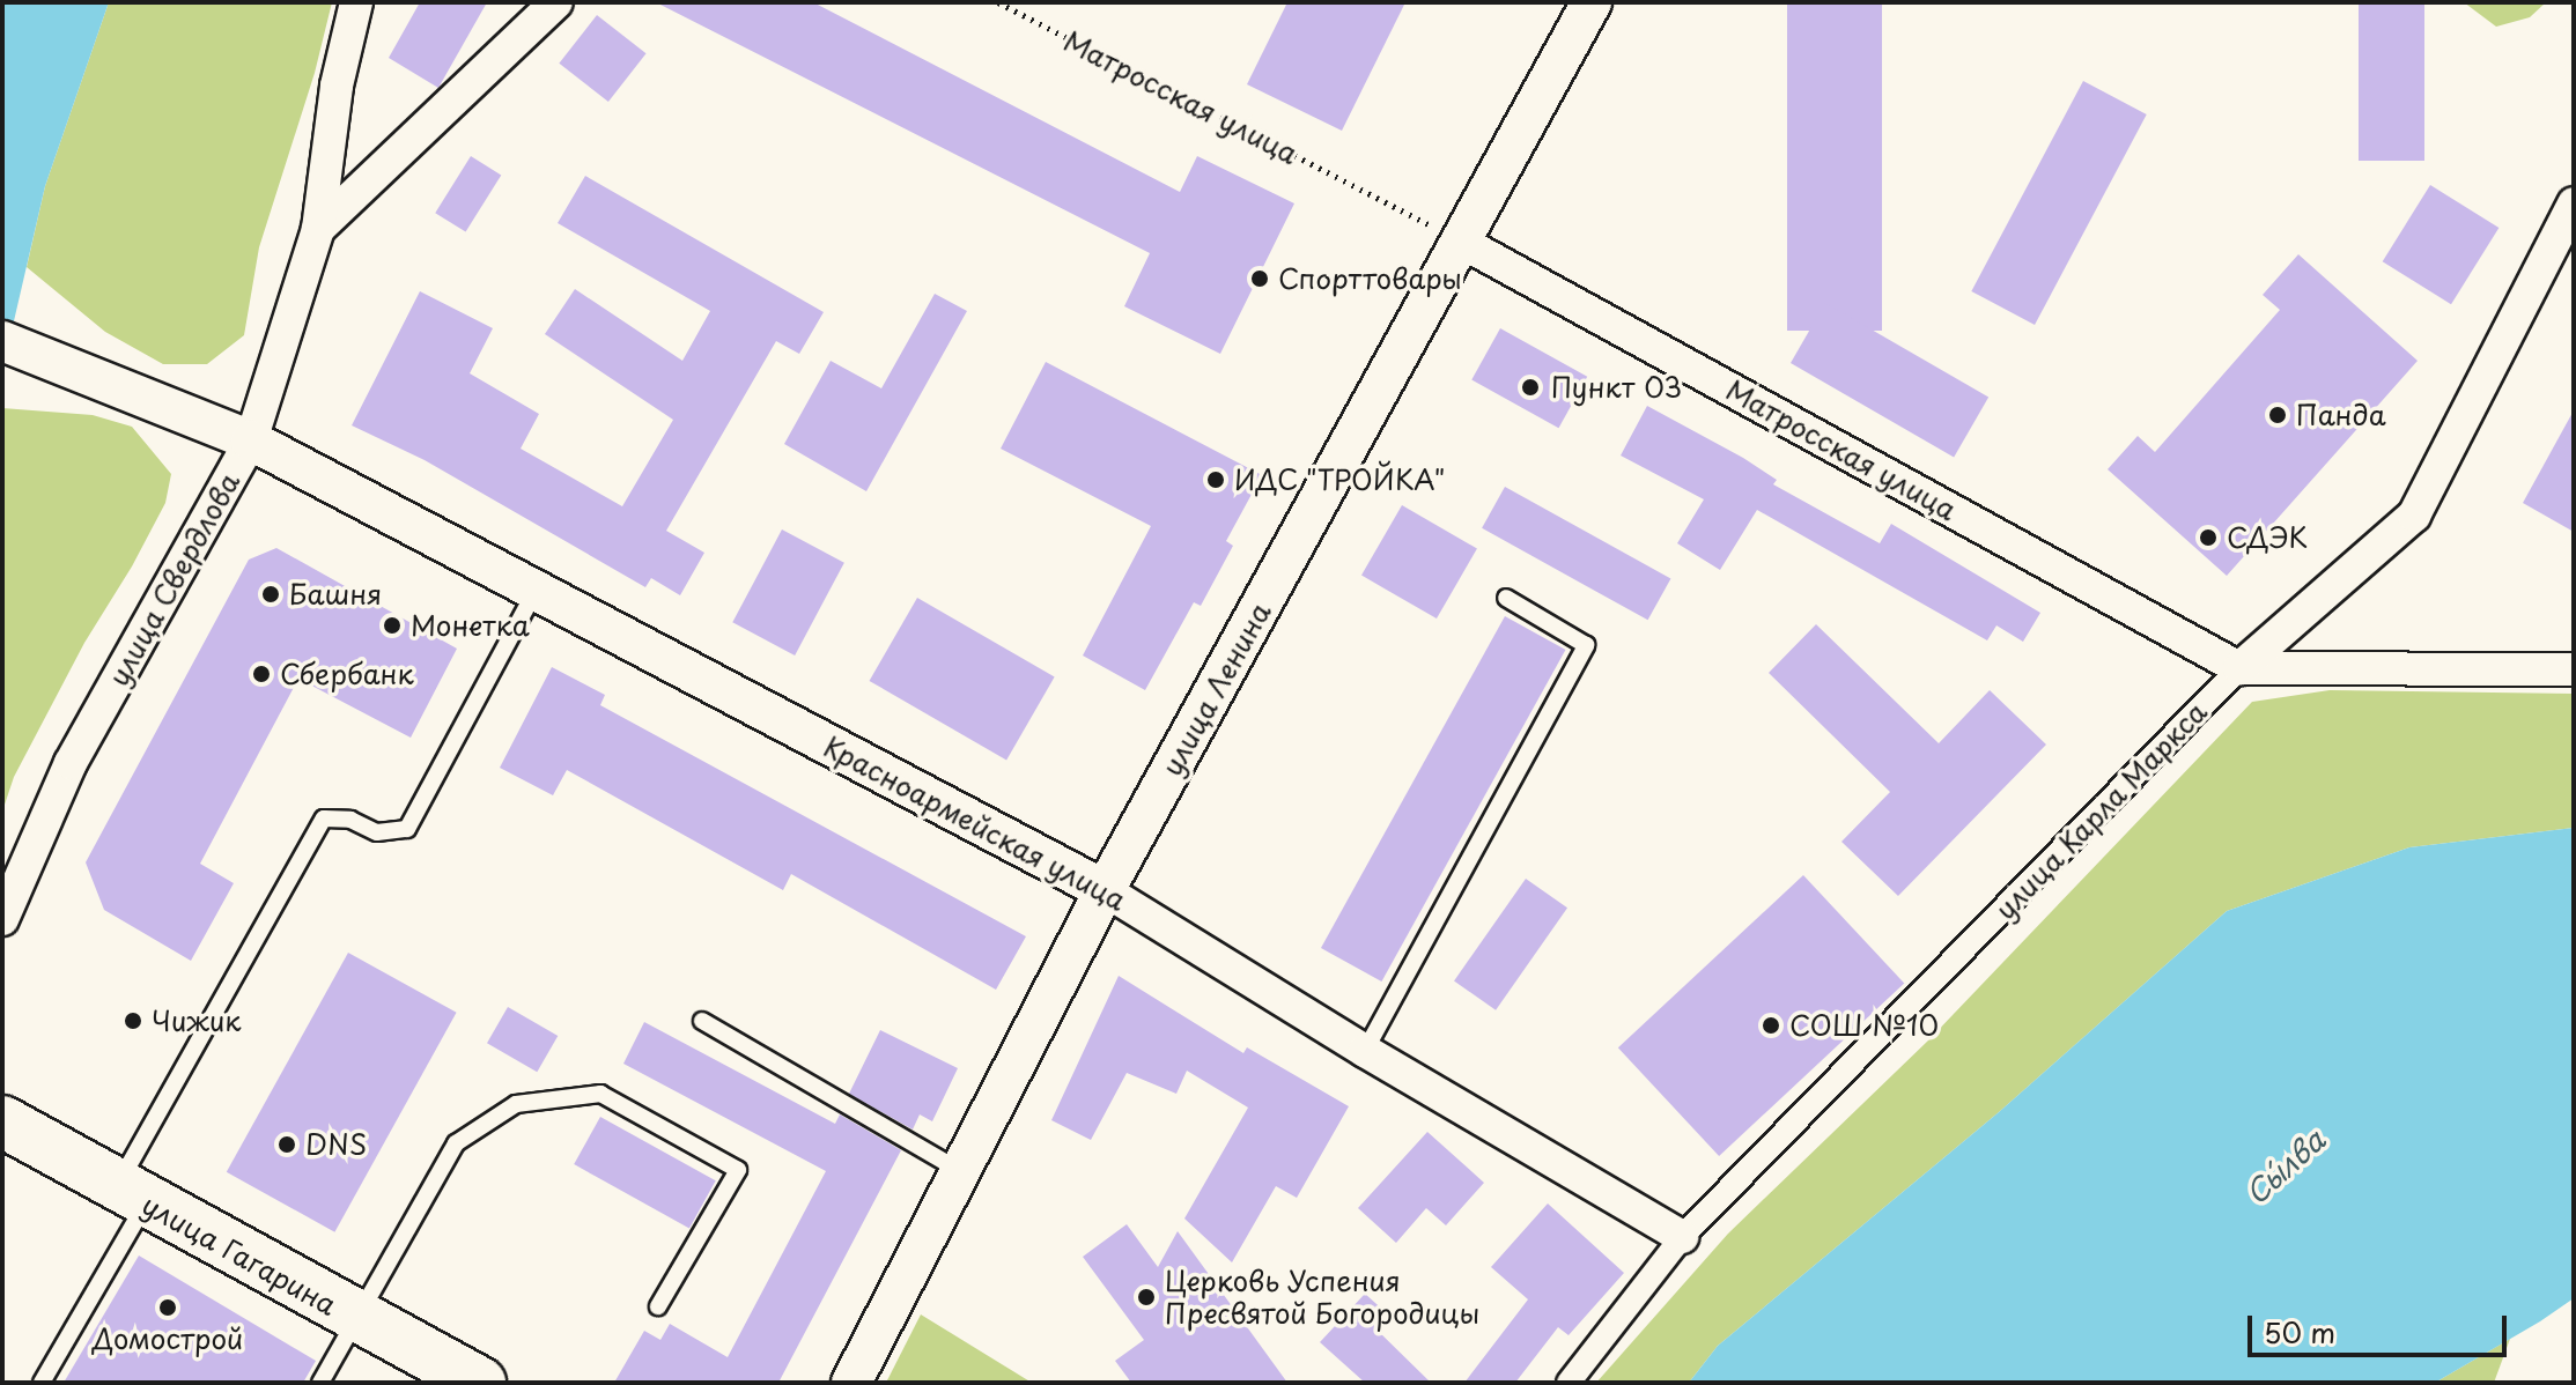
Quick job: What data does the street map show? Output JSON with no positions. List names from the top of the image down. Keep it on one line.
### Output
{"streets":{"main road":["улица Гагарина"],"street":["Матросская улица","улица Свердлова","улица Ленина","улица Карла Маркса","Красноармейская улица"]},"crossings":[["Матросская улица","улица Ленина"],["Матросская улица","улица Карла Маркса"],["улица Свердлова","Красноармейская улица"],["улица Ленина","Красноармейская улица"],["улица Карла Маркса","Красноармейская улица"]],"water":["Сы́лва"],"places":["Спорттовары","Пункт 03","Панда","ИДС \"ТРОЙКА\"","СДЭК","Башня","Монетка","Сбербанк","Чижик","СОШ №10","DNS","Церковь Успения Пресвятой Богородицы","Домострой"],"scale_bar":"50 m"}
